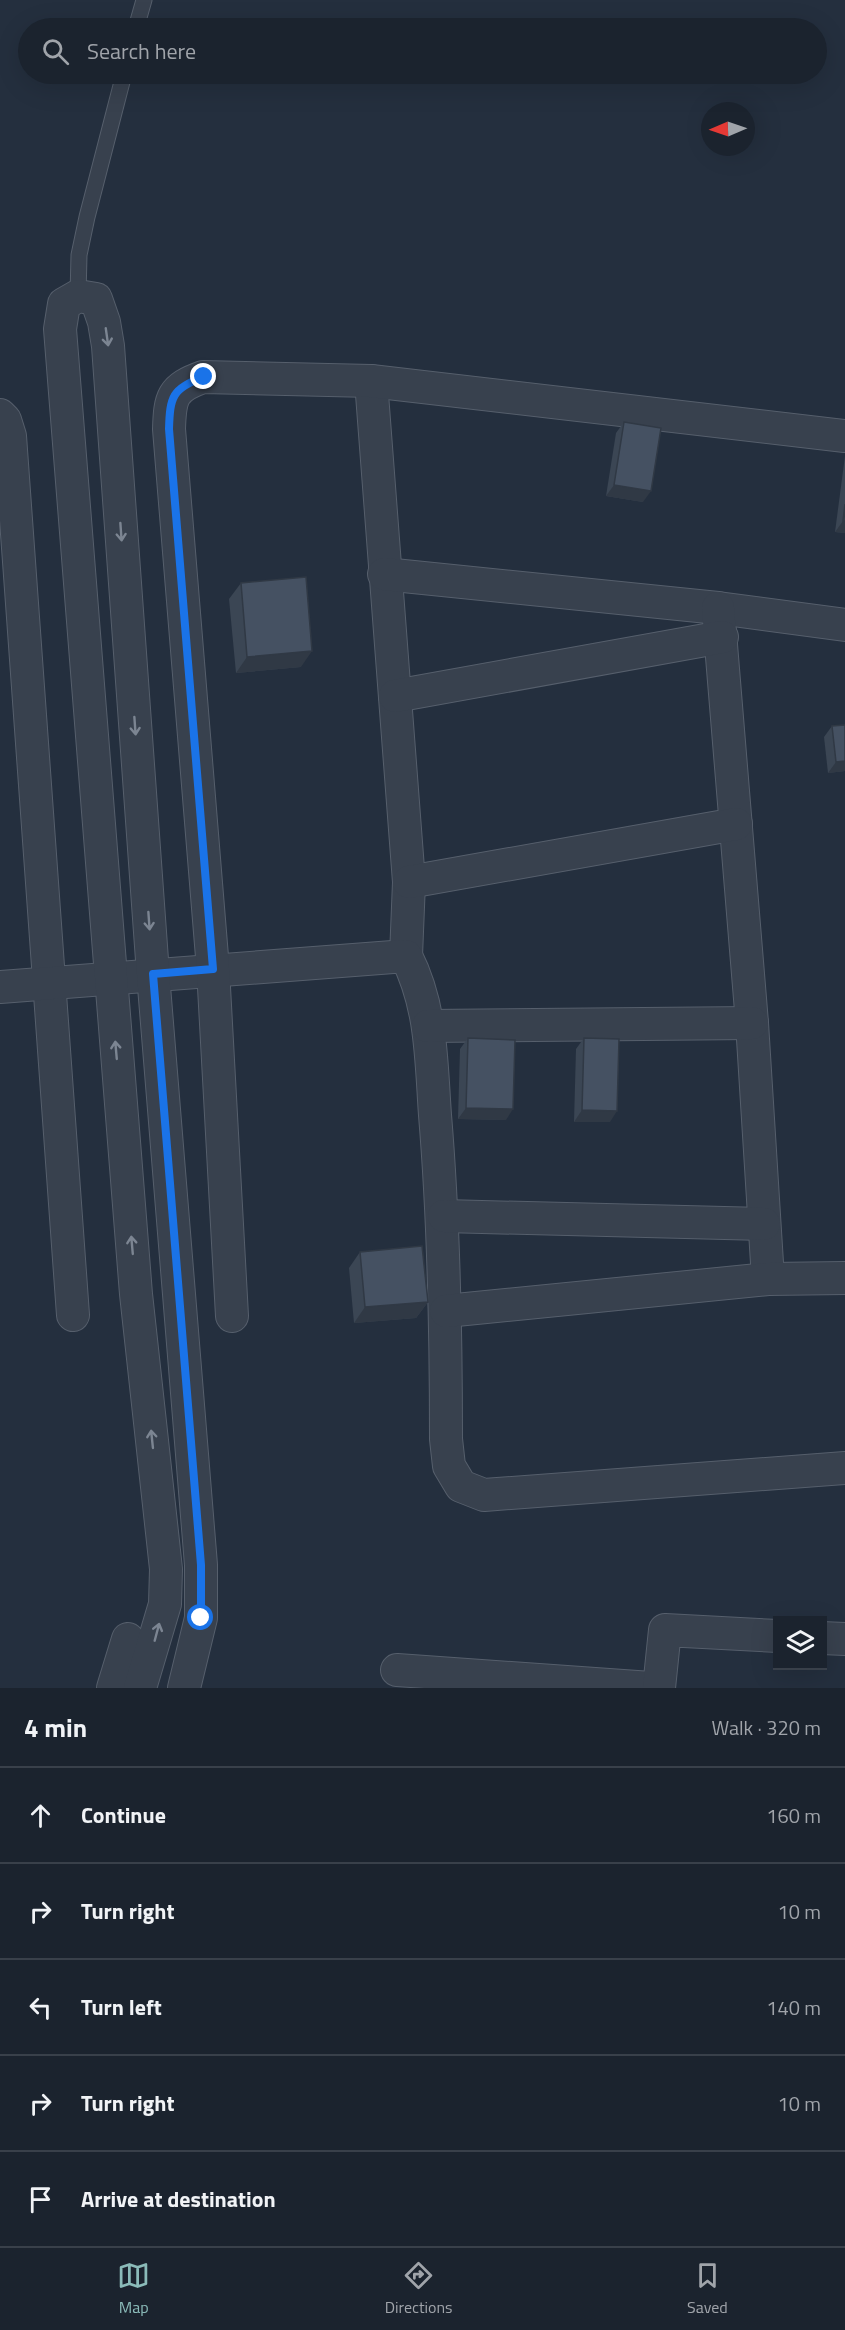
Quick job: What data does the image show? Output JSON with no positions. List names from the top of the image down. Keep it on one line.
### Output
{"north":"left","page":{"search":"Search here","heading":["4 min","Walk · 320 m"],"list":[["Continue","160 m"],["Turn right","10 m"],["Turn left","140 m"],["Turn right","10 m"],"Arrive at destination"],"nav":["Map","Directions","Saved"]}}
